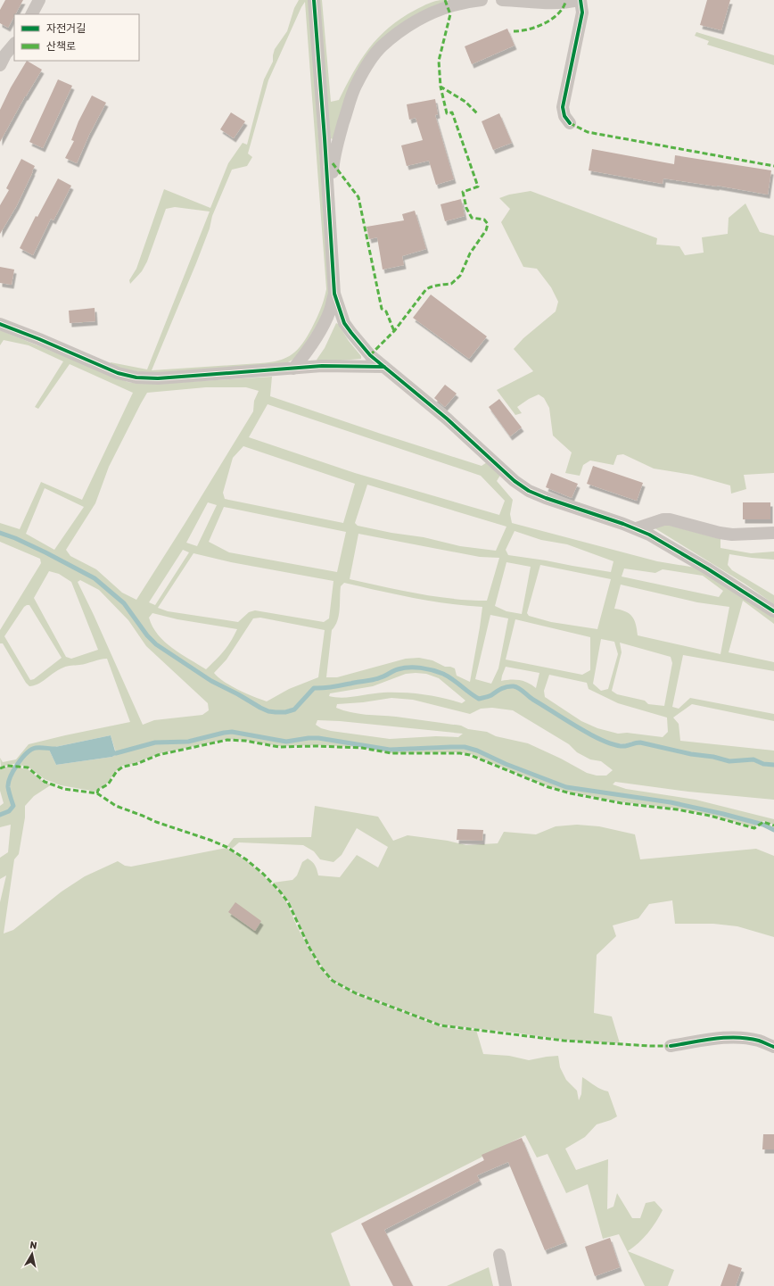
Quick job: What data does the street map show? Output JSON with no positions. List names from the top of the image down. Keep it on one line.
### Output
{"legend":["자전거길","산책로"],"north":"top"}
